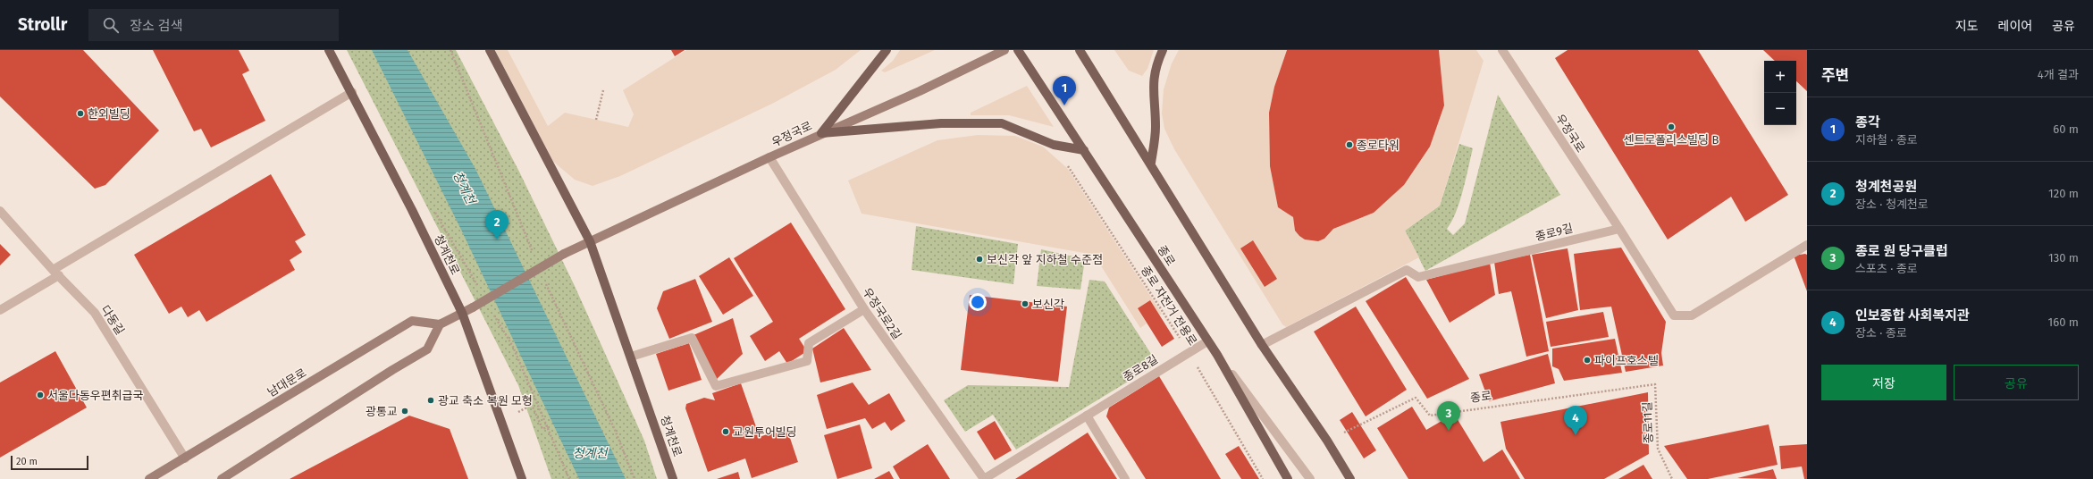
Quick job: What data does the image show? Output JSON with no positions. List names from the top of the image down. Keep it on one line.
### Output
{"streets":{"main road":["우정국로","청계천로","종로","남대문로"],"street":["종로9길","우정국로2길","다동길","종로8길"],"path":["종로 자전거 전용로","종로11길"]},"crossings":[["우정국로","종로9길"],["우정국로","청계천로"],["우정국로","우정국로2길"],["종로","종로8길"],["종로","종로11길"],["종로 자전거 전용로","종로8길"],["우정국로2길","종로8길"],["다동길","남대문로"]],"water":["청계천"],"places":["한외빌딩","센트로폴리스빌딩 B","종로타워","보신각 앞 지하철 수준점","보신각","파이프호스텔","서울다동우편취급국","광교 축소 복원 모형","광통교","교원투어빌딩"],"scale_bar":"20 m","page":{"header":"Strollr","search":"장소 검색","nav":["지도","레이어","공유"],"heading":["주변","4개 결과"],"map_buttons":["+","−"],"pins":["1","2","3","4"],"list":[{"mark":"1","name":"종각","note":"지하철 · 종로","value":"60 m"},{"mark":"2","name":"청계천공원","note":"장소 · 청계천로","value":"120 m"},{"mark":"3","name":"종로 원 당구클럽","note":"스포츠 · 종로","value":"130 m"},{"mark":"4","name":"인보종합 사회복지관","note":"장소 · 종로","value":"160 m"}],"buttons":["저장","공유"],"scale":"20 m"}}
